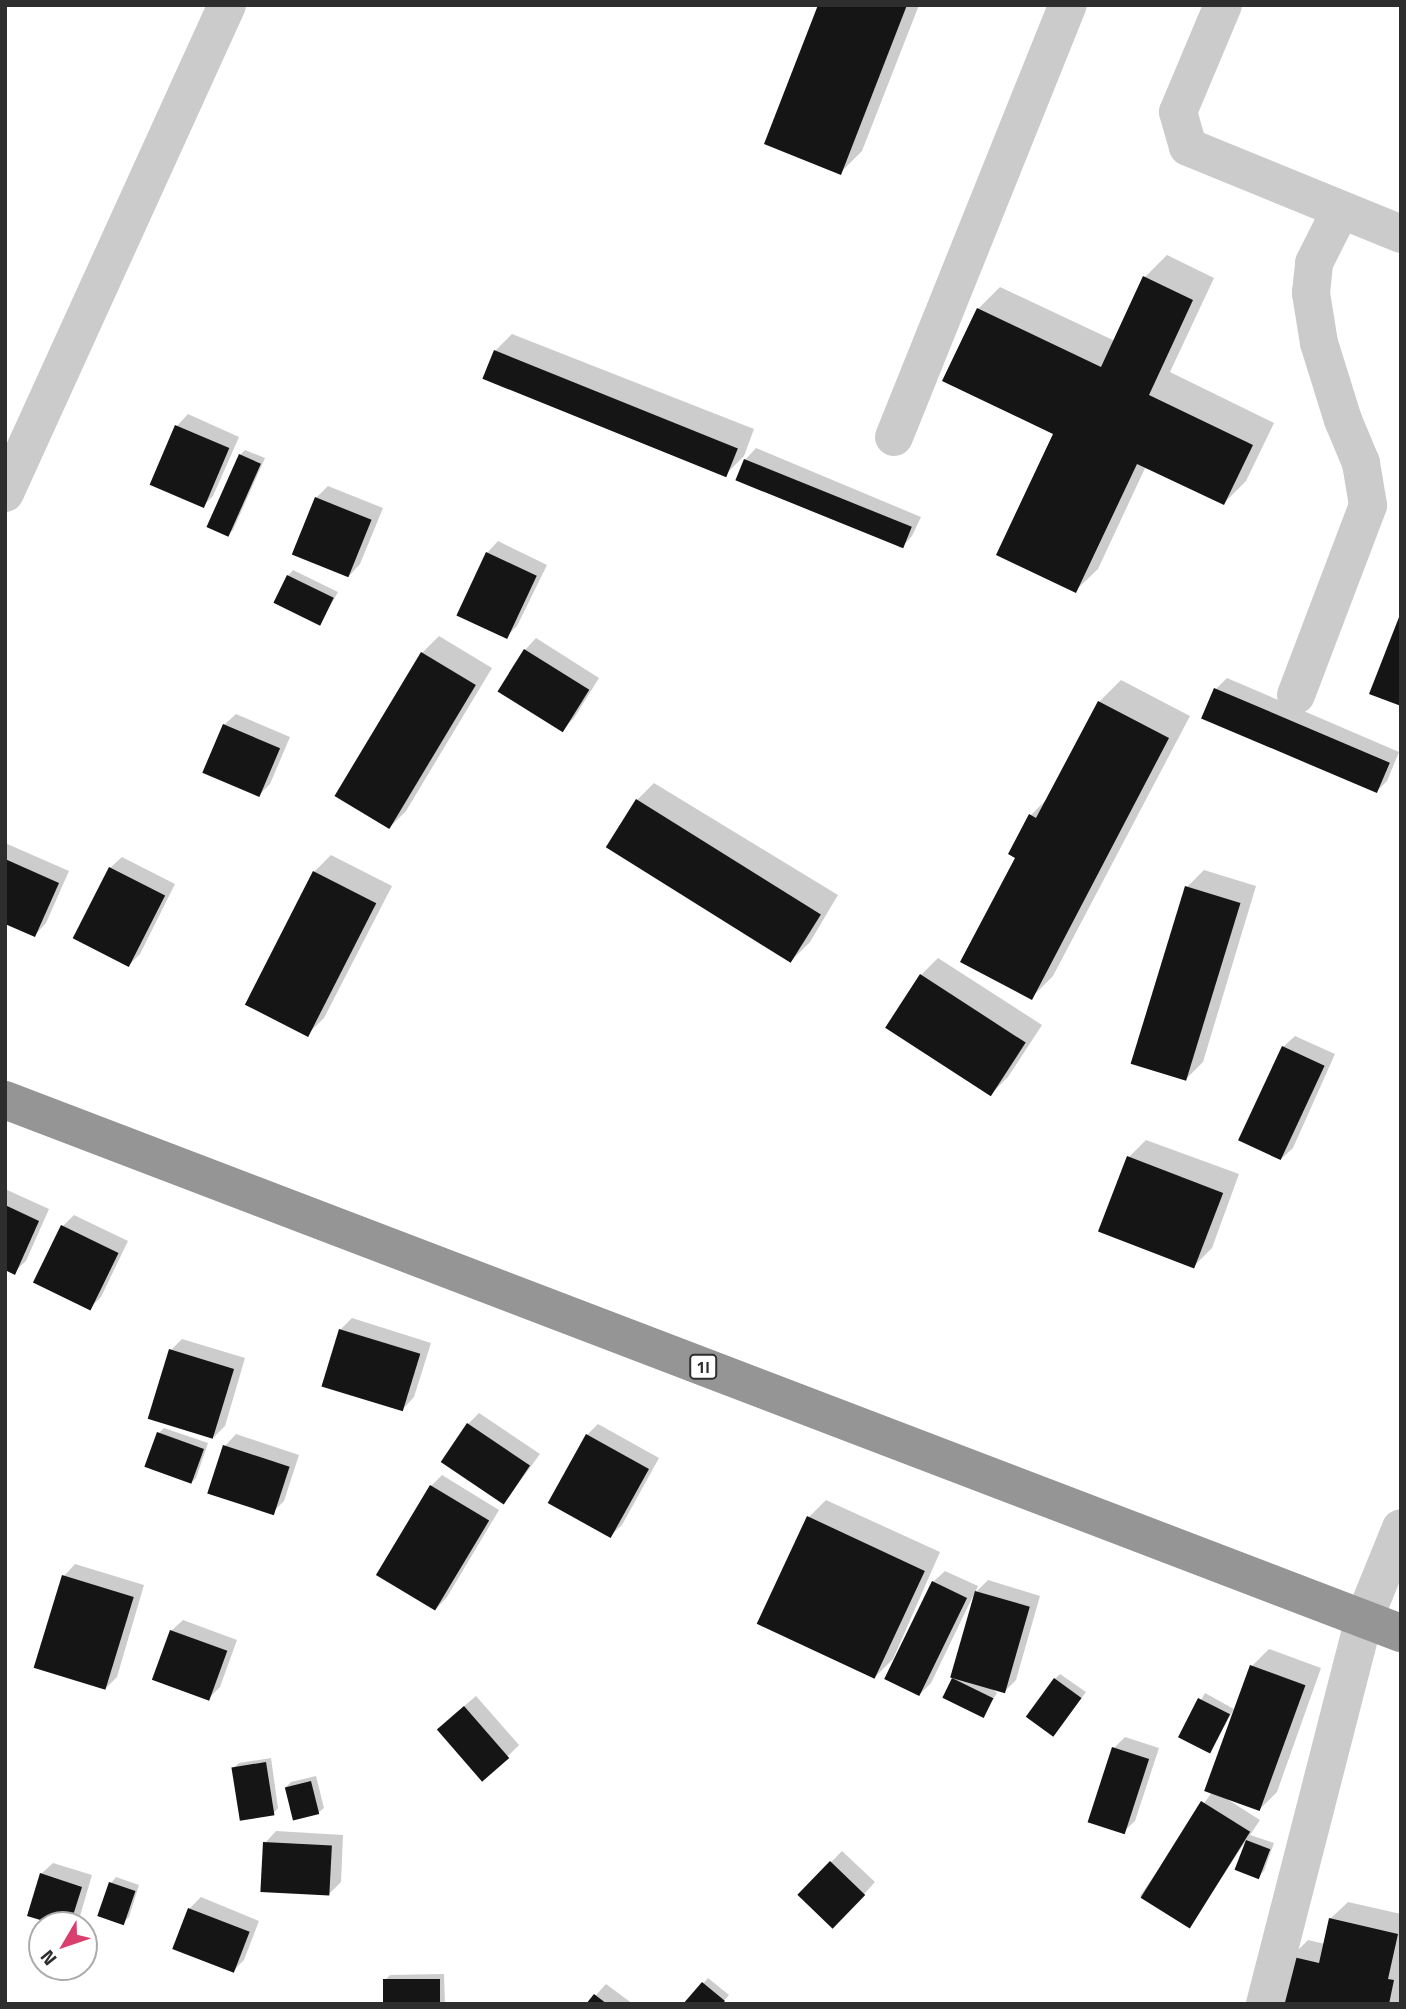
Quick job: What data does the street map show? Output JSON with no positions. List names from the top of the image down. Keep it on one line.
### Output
{"streets":{"highway":["1I"]},"north":"bottom left"}
